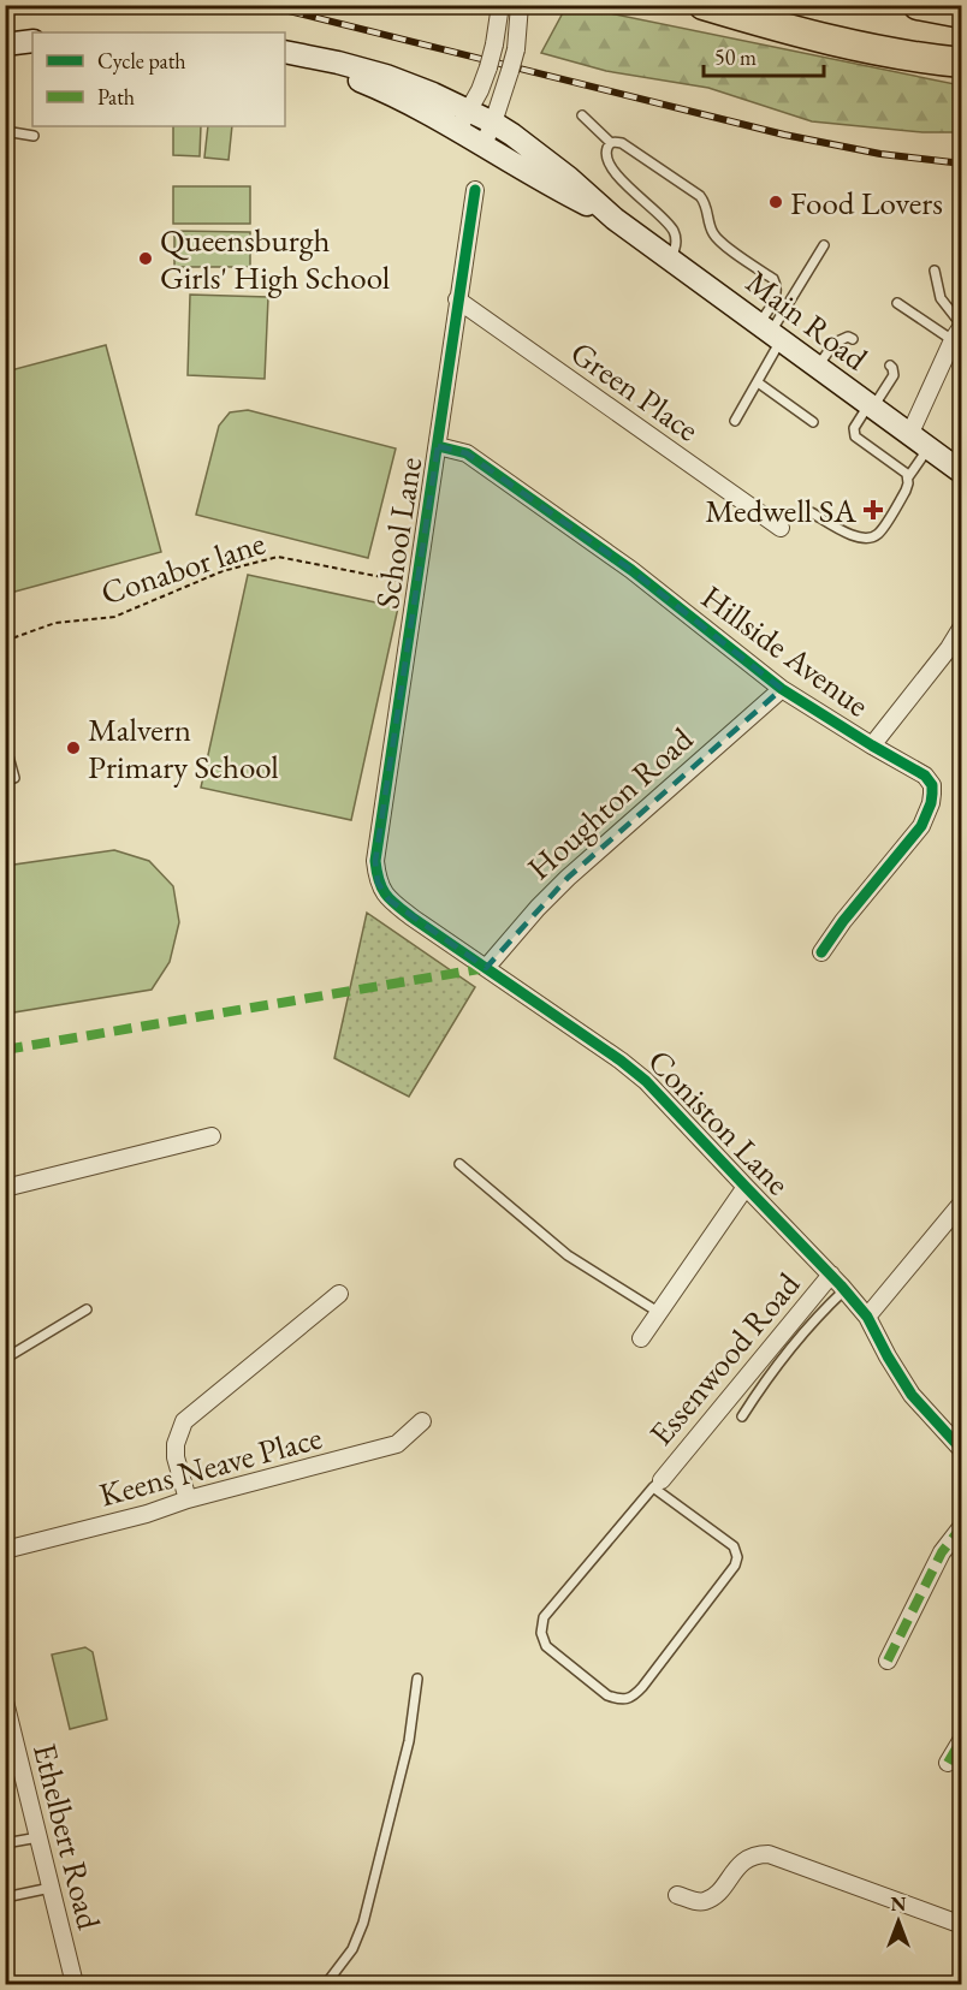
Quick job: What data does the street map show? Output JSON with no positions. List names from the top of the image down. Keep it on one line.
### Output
{"streets":{"main road":["Main Road"],"street":["Green Place","School Lane","Hillside Avenue","Houghton Road","Coniston Lane","Essenwood Road","Keens Neave Place","Ethelbert Road"],"path":["Conabor lane"]},"crossings":[["Green Place","School Lane"],["School Lane","Conabor lane"],["School Lane","Hillside Avenue"],["School Lane","Coniston Lane"],["Hillside Avenue","Houghton Road"],["Houghton Road","Coniston Lane"],["Coniston Lane","Essenwood Road"]],"places":{"other":["Food Lovers","Queensburgh Girls' High School","Malvern Primary School"],"health":["Medwell SA"]},"legend":["Cycle path","Path"],"scale_bar":"50 m","north":"top"}
